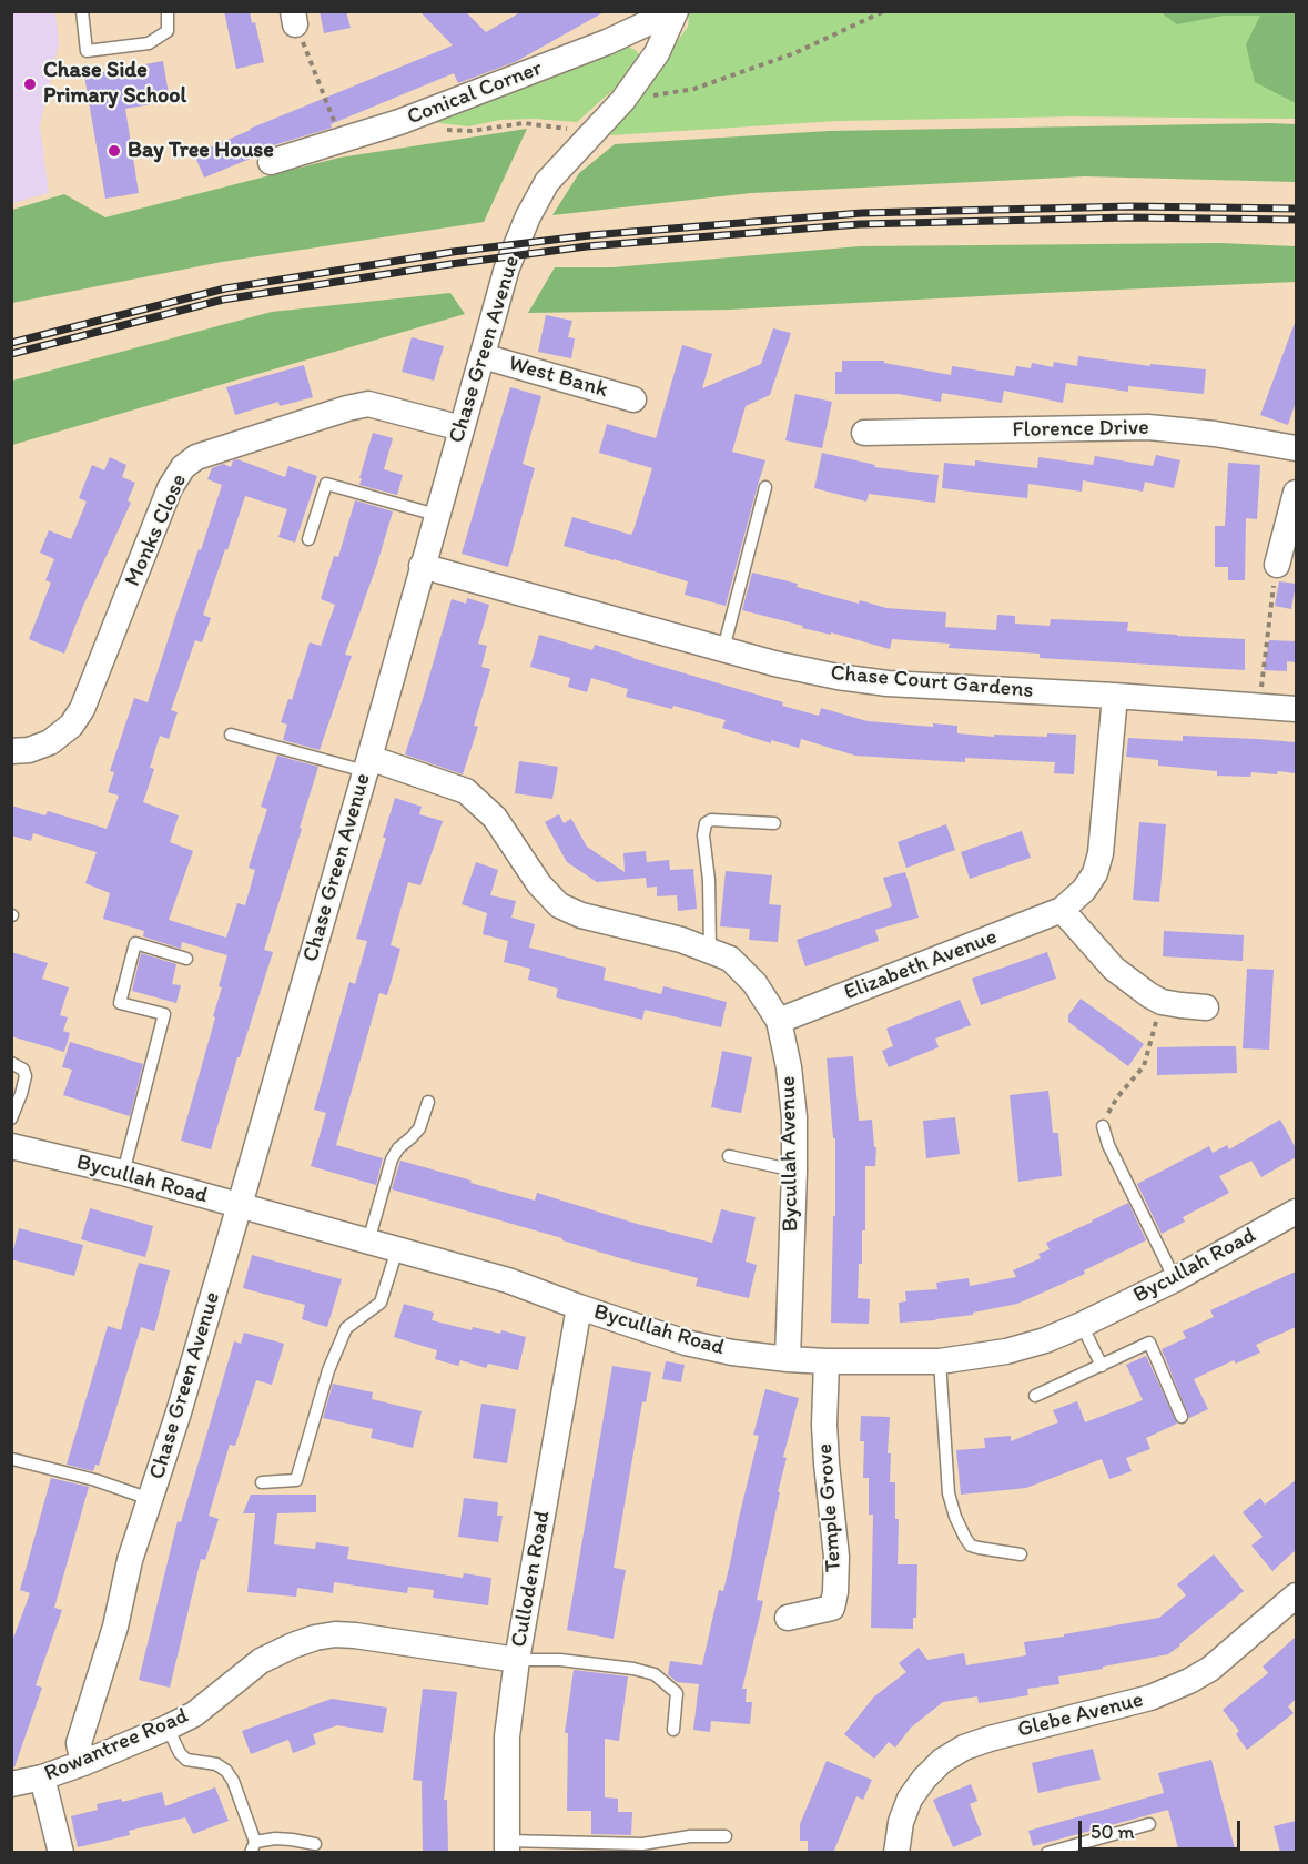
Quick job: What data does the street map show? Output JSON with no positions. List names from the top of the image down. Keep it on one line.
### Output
{"streets":{"street":["Conical Corner","Chase Green Avenue","West Bank","Florence Drive","Monks Close","Chase Court Gardens","Elizabeth Avenue","Bycullah Avenue","Bycullah Road","Temple Grove","Culloden Road","Glebe Avenue","Rowantree Road"]},"crossings":[["Conical Corner","Chase Green Avenue"],["Chase Green Avenue","West Bank"],["Chase Green Avenue","Monks Close"],["Chase Green Avenue","Chase Court Gardens"],["Chase Green Avenue","Bycullah Avenue"],["Chase Green Avenue","Bycullah Road"],["Chase Green Avenue","Rowantree Road"],["Chase Court Gardens","Elizabeth Avenue"],["Elizabeth Avenue","Bycullah Avenue"],["Bycullah Avenue","Bycullah Road"],["Bycullah Road","Temple Grove"],["Bycullah Road","Culloden Road"],["Culloden Road","Rowantree Road"]],"places":["Chase Side Primary School","Bay Tree House"],"scale_bar":"50 m"}
